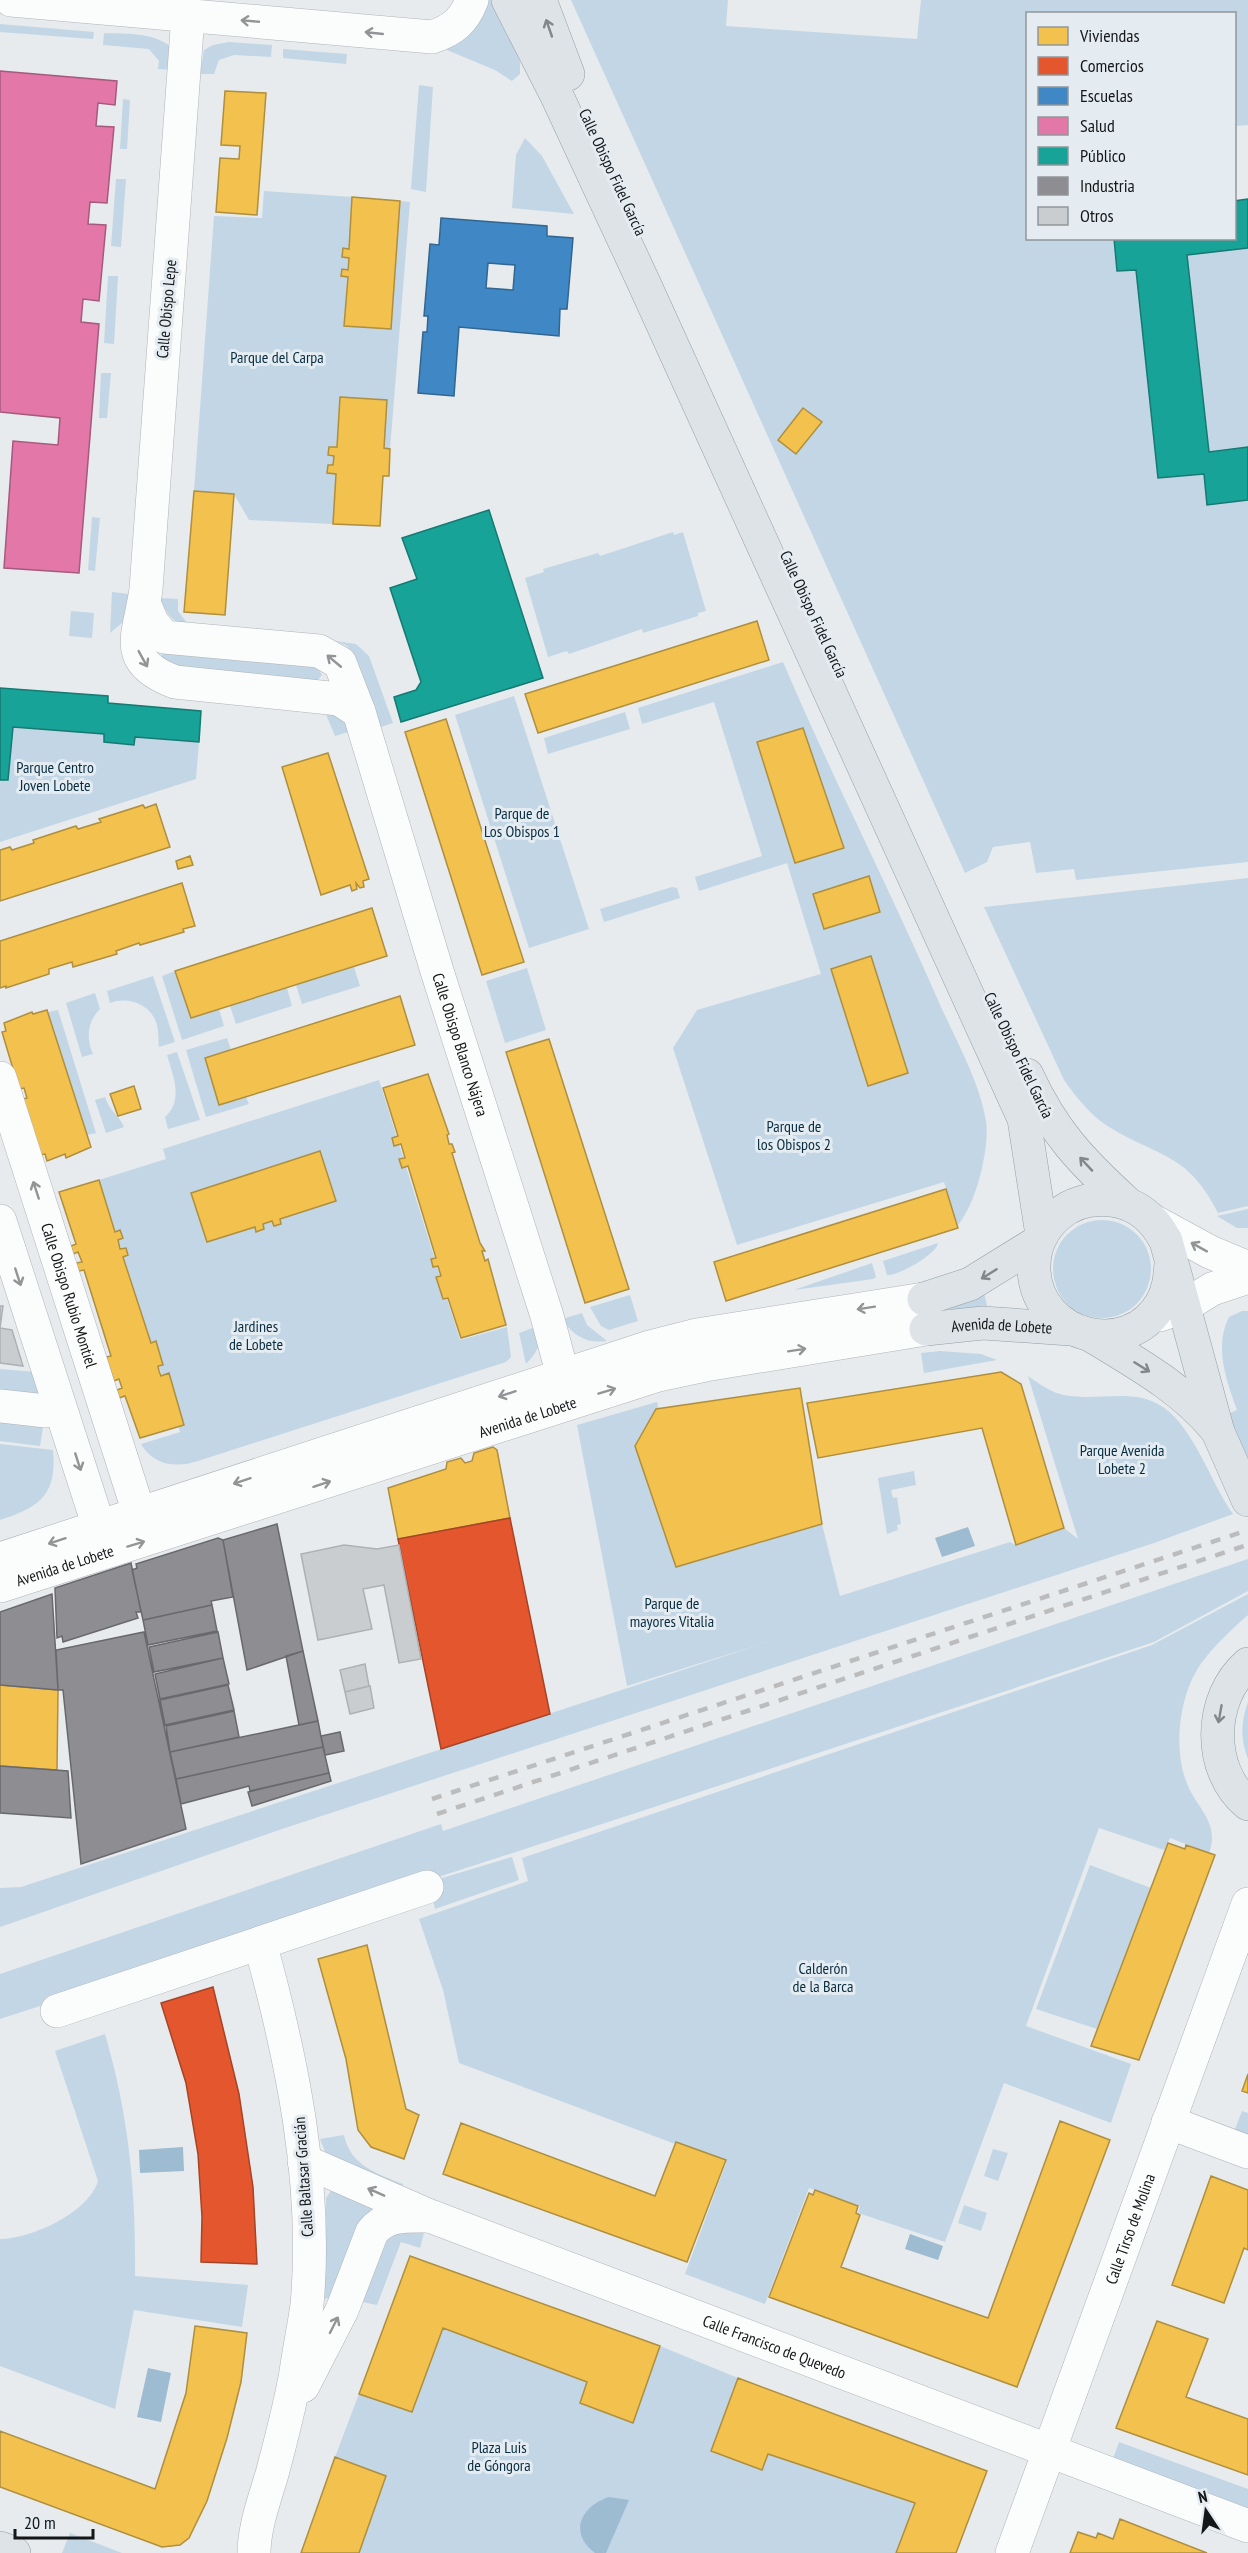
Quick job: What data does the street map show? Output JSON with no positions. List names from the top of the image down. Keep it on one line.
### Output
{"streets":{"main road":["Calle Obispo Fidel García","Avenida de Lobete"],"street":["Calle Obispo Lepe","Calle Obispo Blanco Nájera","Calle Obispo Rubio Montiel","Calle Baltasar Gracián","Calle Tirso de Molina","Calle Francisco de Quevedo"]},"crossings":[["Calle Obispo Fidel García","Avenida de Lobete"],["Calle Obispo Lepe","Calle Obispo Blanco Nájera"],["Calle Obispo Blanco Nájera","Avenida de Lobete"],["Calle Obispo Rubio Montiel","Avenida de Lobete"],["Calle Baltasar Gracián","Calle Francisco de Quevedo"],["Calle Tirso de Molina","Calle Francisco de Quevedo"]],"parks":["Parque del Carpa","Parque Centro Joven Lobete","Parque de Los Obispos 1","Parque de los Obispos 2","Jardines de Lobete","Parque Avenida Lobete 2","Parque de mayores Vitalia","Calderón de la Barca","Plaza Luis de Góngora"],"legend":["Viviendas","Comercios","Escuelas","Salud","Público","Industria","Otros"],"scale_bar":"20 m","north":"top"}
